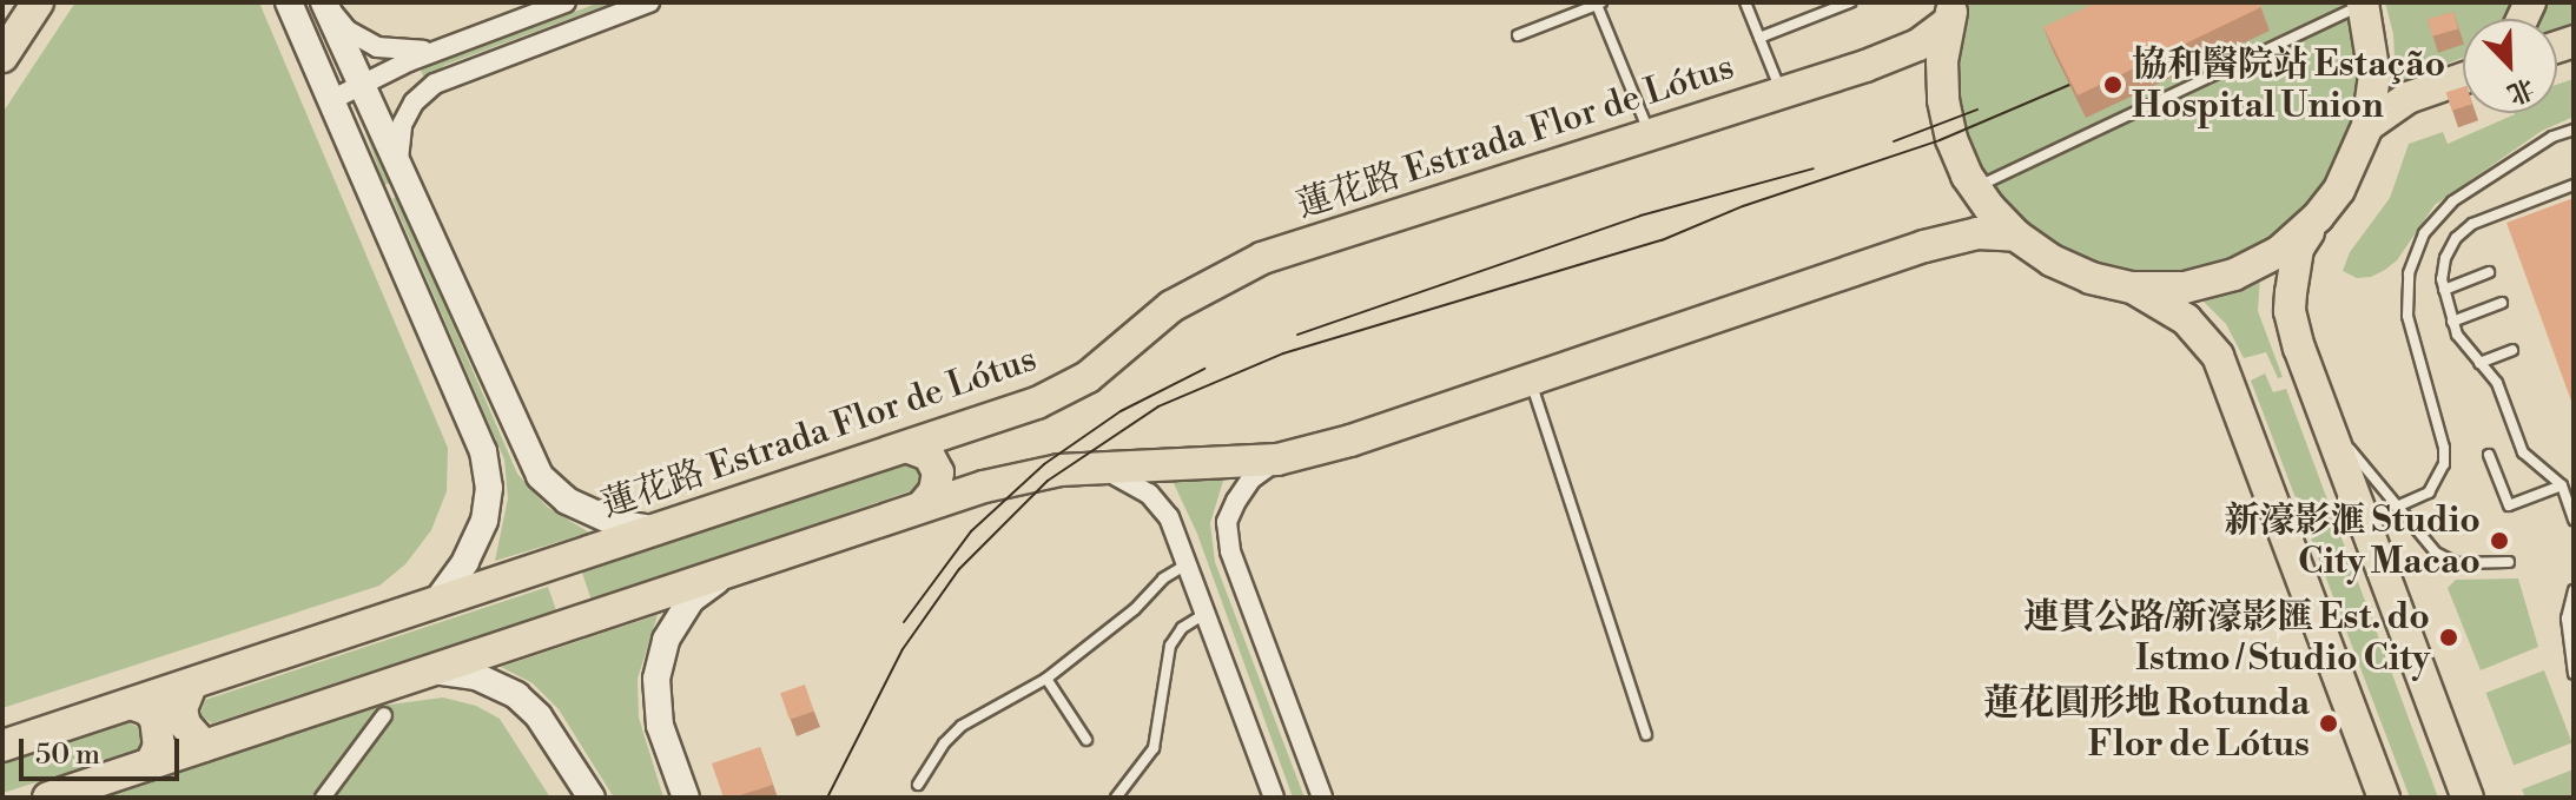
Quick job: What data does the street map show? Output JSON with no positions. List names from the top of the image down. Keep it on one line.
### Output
{"streets":{"main road":["蓮花路 Estrada Flor de Lótus"]},"places":["協和醫院站 Estação Hospital Union","新濠影滙 Studio City Macao","連貫公路/新濠影匯 Est. do Istmo / Studio City","蓮花圓形地 Rotunda Flor de Lótus"],"scale_bar":"50 m","north":"bottom right"}
